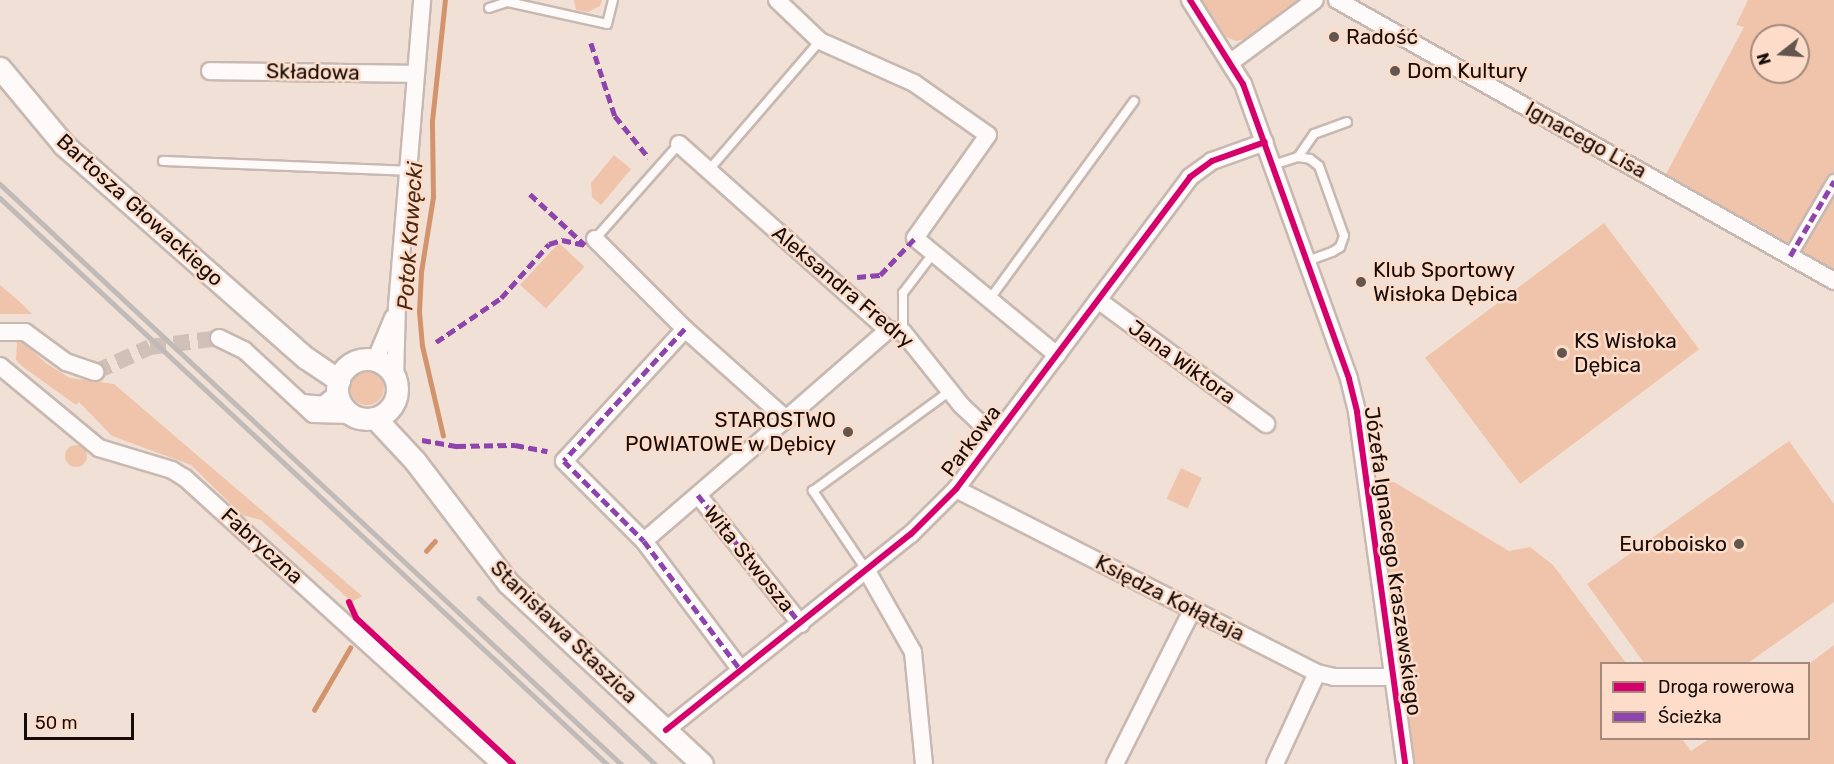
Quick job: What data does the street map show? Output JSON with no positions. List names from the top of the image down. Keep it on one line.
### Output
{"streets":{"street":["Składowa","Ignacego Lisa","Bartosza Głowackiego","Aleksandra Fredry","Jana Wiktora","Parkowa","Fabryczna","Wita Stwosza","Józefa Ignacego Kraszewskiego","Księdza Kołłątaja","Stanisława Staszica"]},"crossings":[["Bartosza Głowackiego","Stanisława Staszica"],["Aleksandra Fredry","Parkowa"],["Jana Wiktora","Parkowa"],["Parkowa","Wita Stwosza"],["Parkowa","Józefa Ignacego Kraszewskiego"],["Parkowa","Księdza Kołłątaja"],["Parkowa","Stanisława Staszica"],["Józefa Ignacego Kraszewskiego","Księdza Kołłątaja"]],"water":["Potok Kawęcki"],"places":["Radość","Dom Kultury","Klub Sportowy Wisłoka Dębica","KS Wisłoka Dębica","STAROSTWO POWIATOWE w Dębicy","Euroboisko"],"legend":["Droga rowerowa","Ścieżka"],"scale_bar":"50 m","north":"left"}
